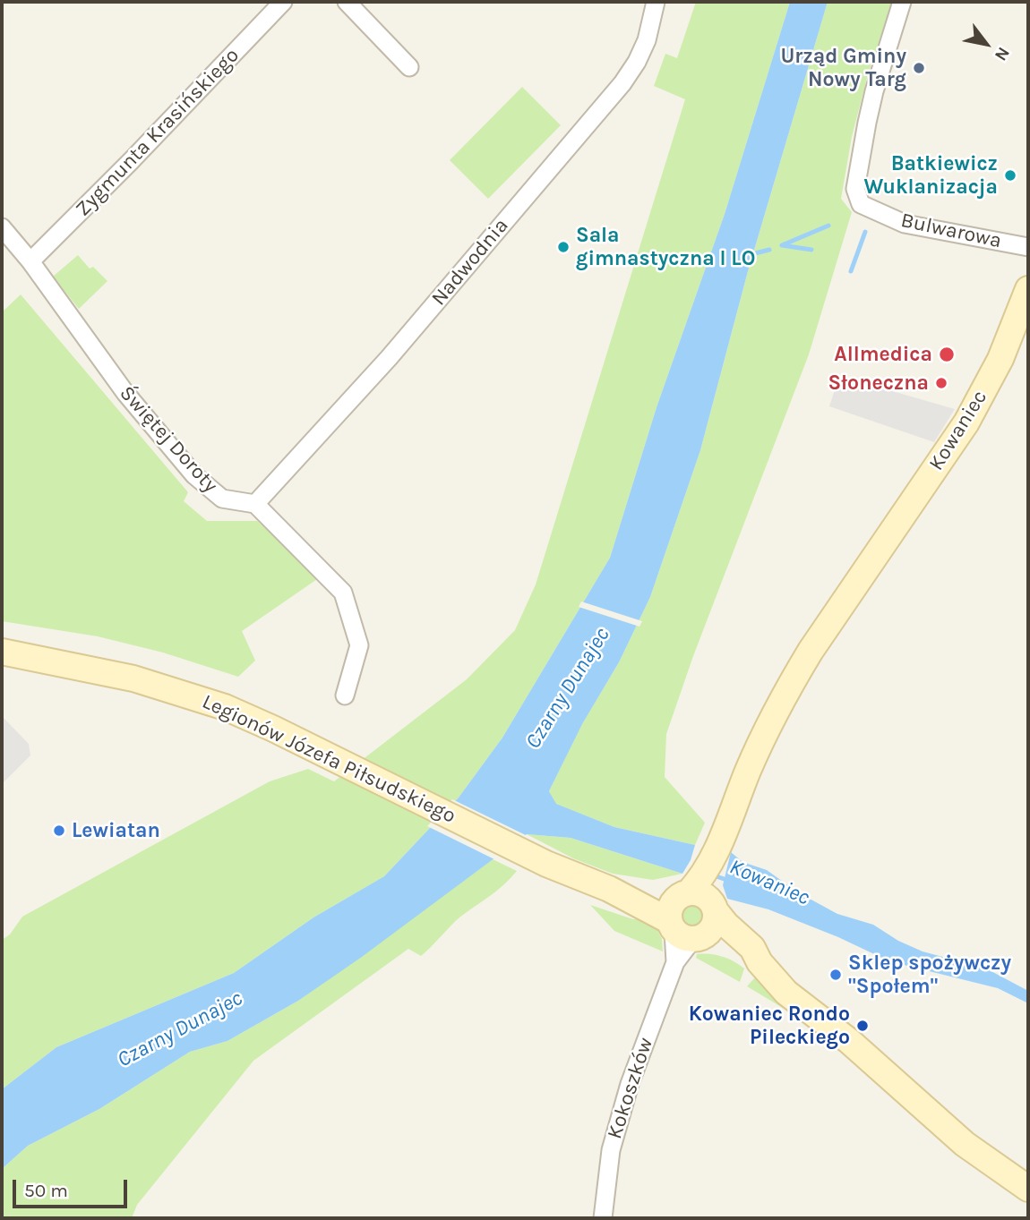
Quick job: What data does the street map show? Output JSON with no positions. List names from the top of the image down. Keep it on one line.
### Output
{"streets":{"street":["Zygmunta Krasińskiego","Bulwarowa","Nadwodnia","Kowaniec","Świętej Doroty","Legionów Józefa Piłsudskiego","Kokoszków"]},"crossings":[["Zygmunta Krasińskiego","Świętej Doroty"],["Nadwodnia","Świętej Doroty"],["Kowaniec","Legionów Józefa Piłsudskiego"],["Kowaniec","Kokoszków"],["Legionów Józefa Piłsudskiego","Kokoszków"]],"water":["Czarny Dunajec","Kowaniec"],"places":["Urząd Gminy Nowy Targ","Batkiewicz Wuklanizacja","Sala gimnastyczna I LO","Allmedica","Słoneczna","Lewiatan","Sklep spożywczy \"Społem\"","Kowaniec Rondo Pileckiego"],"scale_bar":"50 m","north":"bottom right"}
